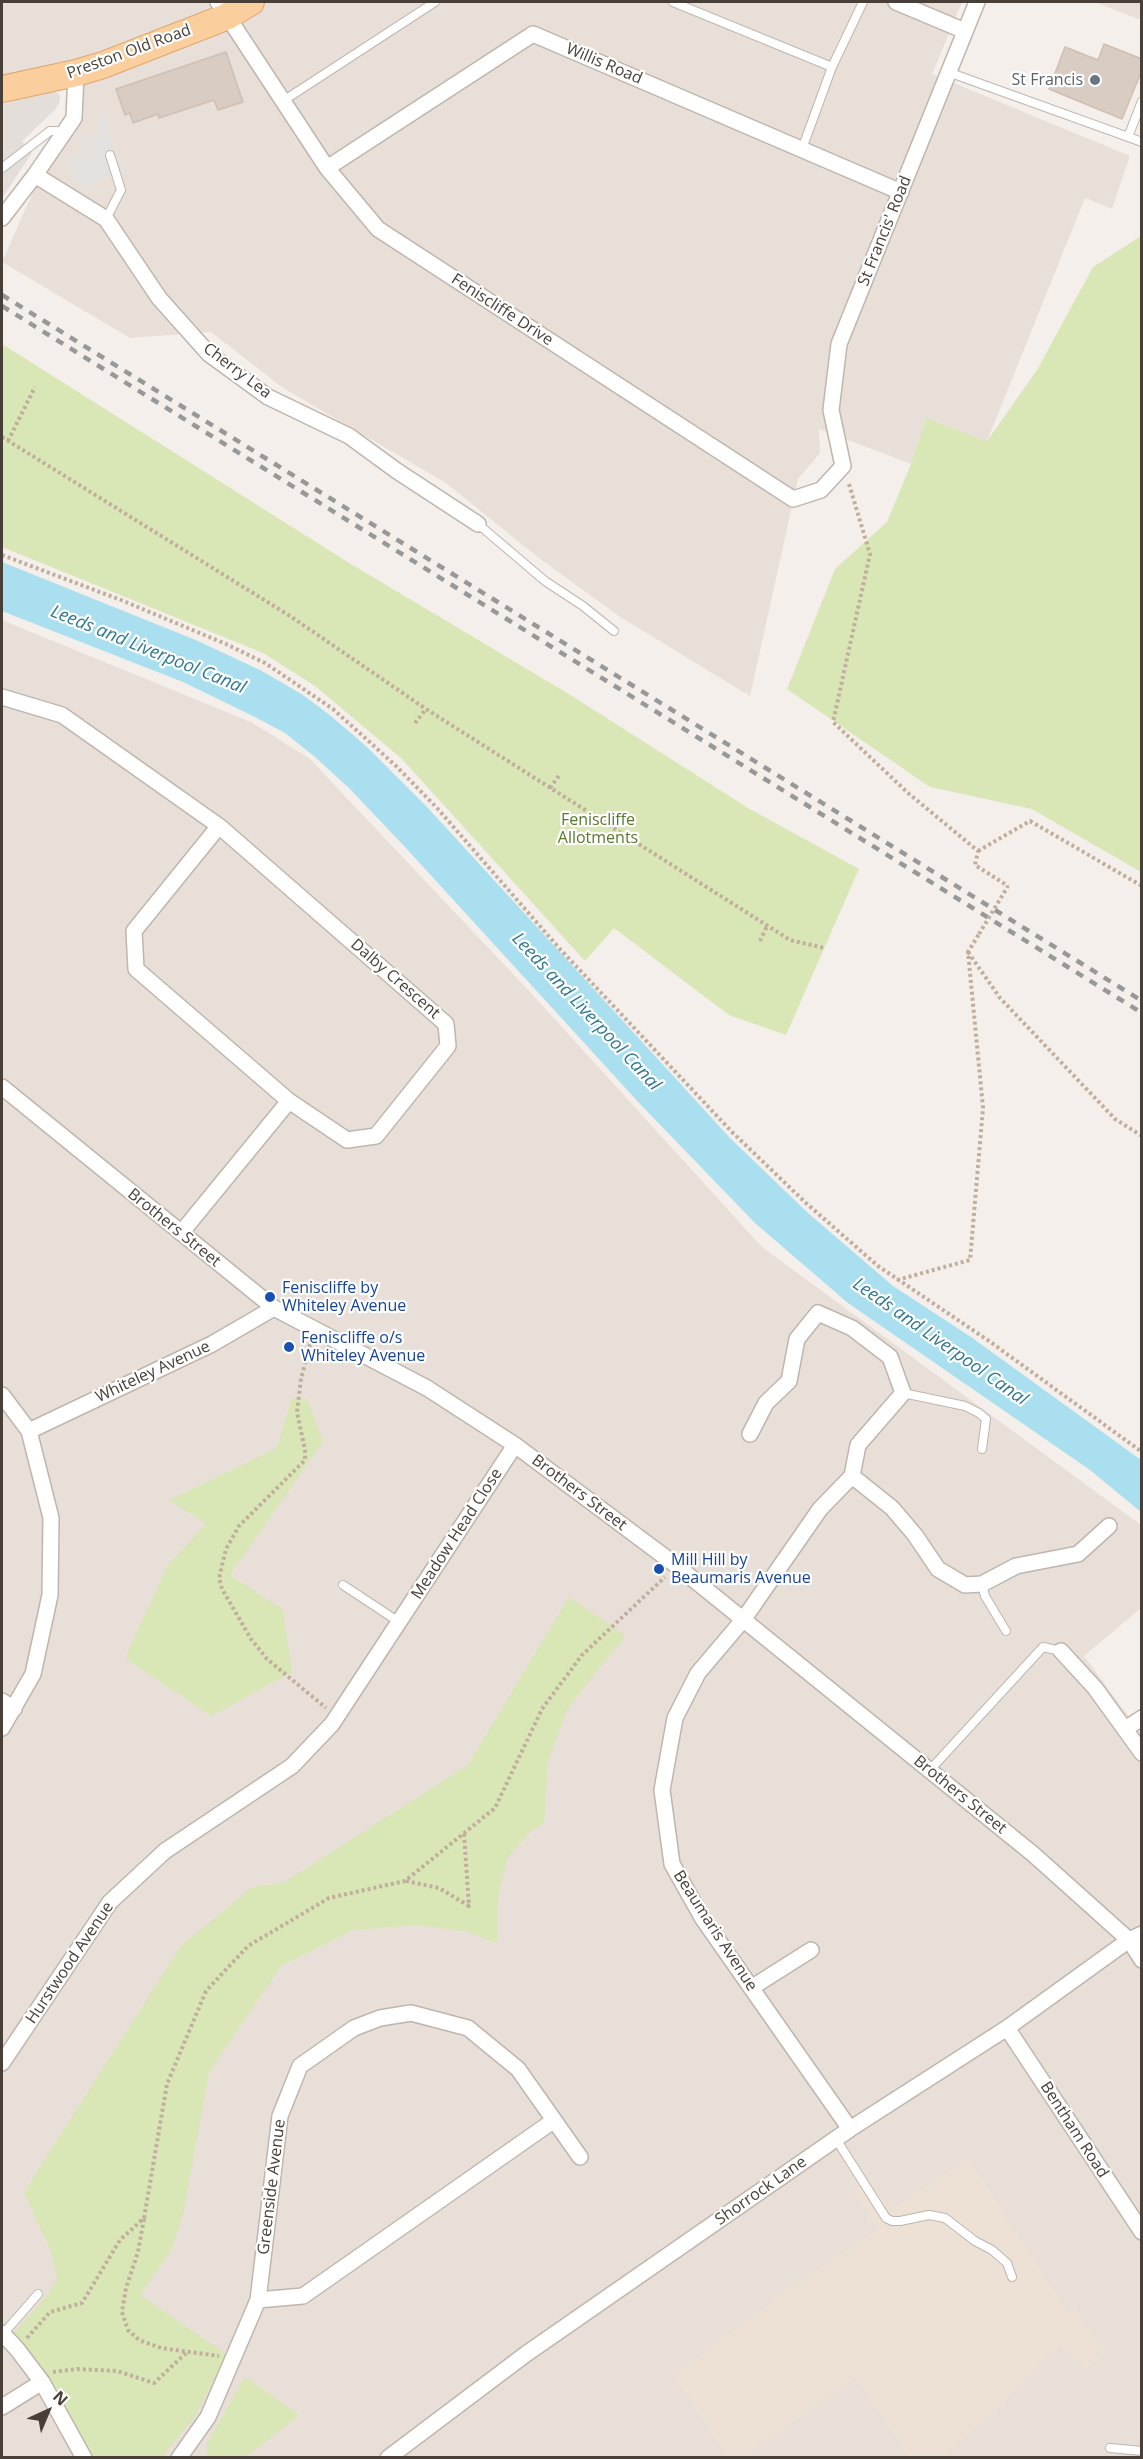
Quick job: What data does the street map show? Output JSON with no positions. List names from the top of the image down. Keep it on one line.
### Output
{"streets":{"main road":["Preston Old Road"],"street":["Willis Road","St Francis' Road","Feniscliffe Drive","Cherry Lea","Dalby Crescent","Brothers Street","Whiteley Avenue","Meadow Head Close","Beaumaris Avenue","Hurstwood Avenue","Bentham Road","Greenside Avenue","Shorrock Lane"]},"crossings":[["Preston Old Road","Feniscliffe Drive"],["Willis Road","St Francis' Road"],["Willis Road","Feniscliffe Drive"],["St Francis' Road","Feniscliffe Drive"],["Brothers Street","Whiteley Avenue"],["Brothers Street","Meadow Head Close"],["Brothers Street","Beaumaris Avenue"],["Brothers Street","Shorrock Lane"],["Meadow Head Close","Hurstwood Avenue"],["Beaumaris Avenue","Shorrock Lane"],["Bentham Road","Shorrock Lane"]],"water":["Leeds and Liverpool Canal"],"parks":["Feniscliffe Allotments"],"places":["St Francis","Feniscliffe by Whiteley Avenue","Feniscliffe o/s Whiteley Avenue","Mill Hill by Beaumaris Avenue"],"north":"top right"}
